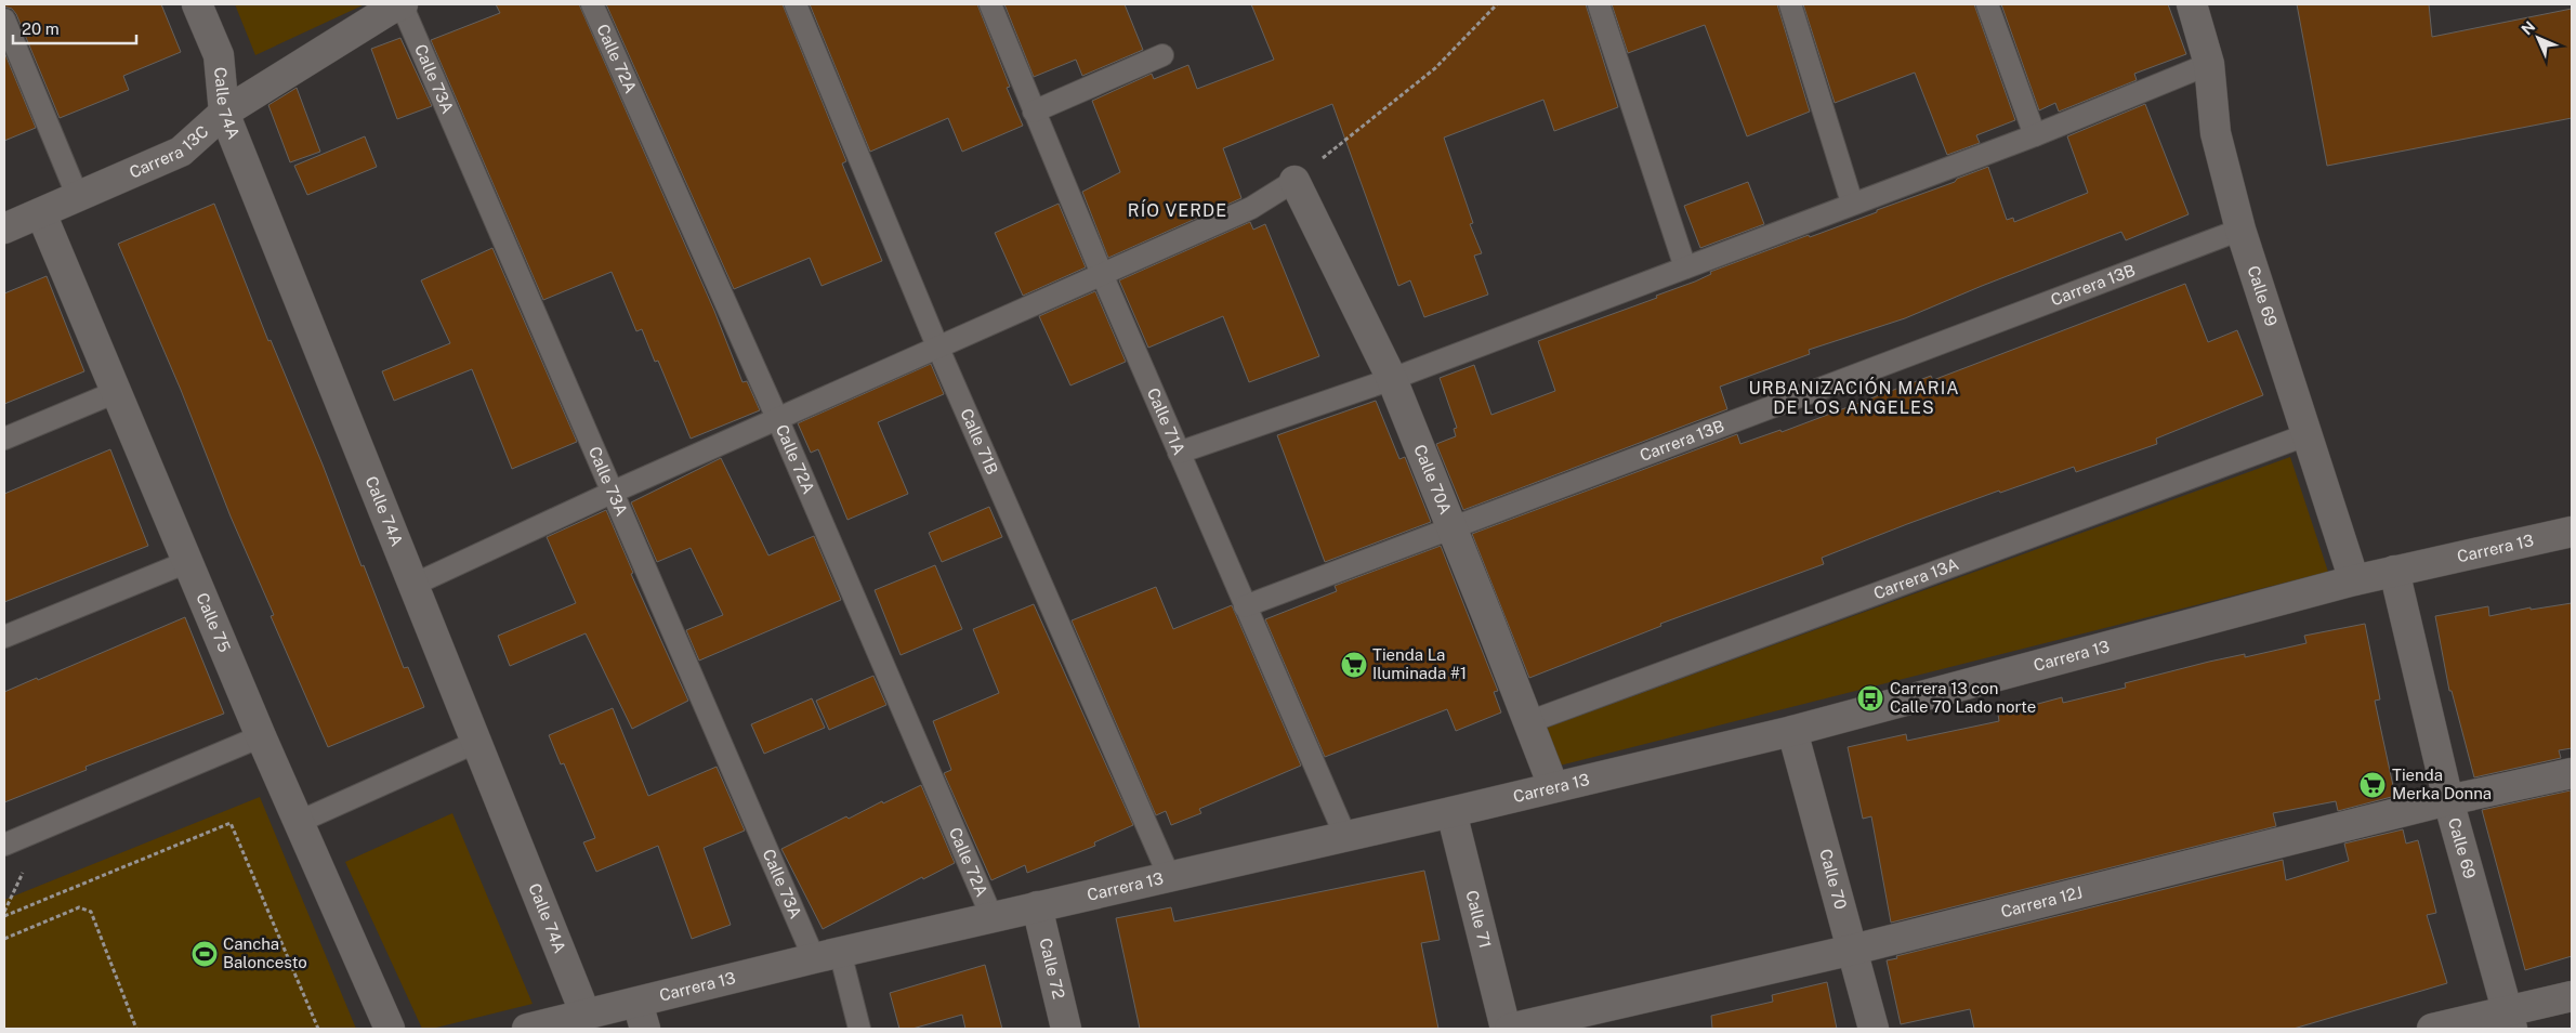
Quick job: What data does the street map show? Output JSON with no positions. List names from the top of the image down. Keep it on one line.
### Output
{"streets":{"street":["Calle 74A","Carrera 13C","Calle 69","Calle 70A","Carrera 13","Calle 75","Calle 70","Carrera 12J","Calle 71","Calle 72"],"lane":["Calle 72A","Calle 73A","Carrera 13B","Calle 71A","Calle 71B","Carrera 13A"]},"crossings":[["Calle 72A","Carrera 13"],["Calle 73A","Carrera 13C"],["Calle 73A","Carrera 13"],["Calle 74A","Carrera 13C"],["Calle 74A","Carrera 13"],["Carrera 13C","Calle 75"],["Carrera 13B","Calle 69"],["Carrera 13B","Calle 71A"],["Carrera 13B","Calle 70A"],["Calle 69","Carrera 13"],["Calle 69","Carrera 13A"],["Calle 69","Carrera 12J"],["Calle 71A","Carrera 13"],["Calle 71B","Carrera 13"],["Calle 70A","Carrera 13"],["Calle 70A","Carrera 13A"],["Carrera 13","Calle 70"],["Carrera 13","Calle 71"],["Carrera 13","Calle 72"],["Calle 70","Carrera 12J"]],"districts":["RÍO VERDE","URBANIZACIÓN MARIA DE LOS ANGELES"],"places":{"supermarket":["Tienda La Iluminada #1","Tienda Merka Donna"],"bus stop":["Carrera 13 con Calle 70 Lado norte"],"sports":["Cancha Baloncesto"]},"scale_bar":"20 m","north":"top left"}
